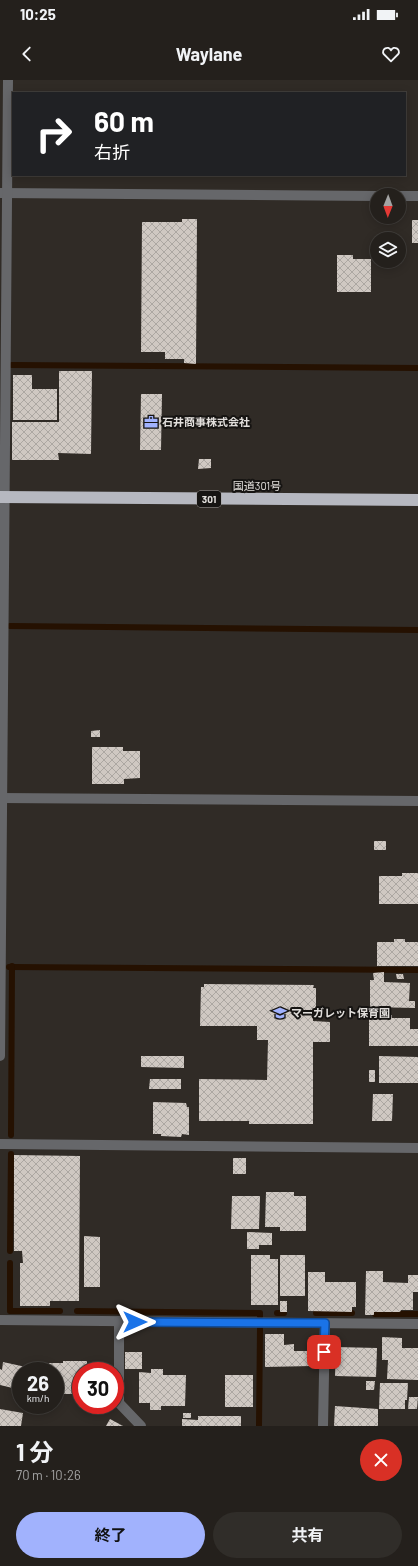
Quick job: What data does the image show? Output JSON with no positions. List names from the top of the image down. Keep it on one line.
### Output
{"streets":{"highway":["国道301号","301"]},"places":{"office":["石井商事株式会社"],"school or university":["マーガレット保育園"]},"north":"bottom","page":{"status":"10:25","header":"Waylane","turn":["60 m","右折"],"speed":"26 km/h","limit":"30","heading":["1 分","70 m · 10:26"],"buttons":["終了","共有"]}}
